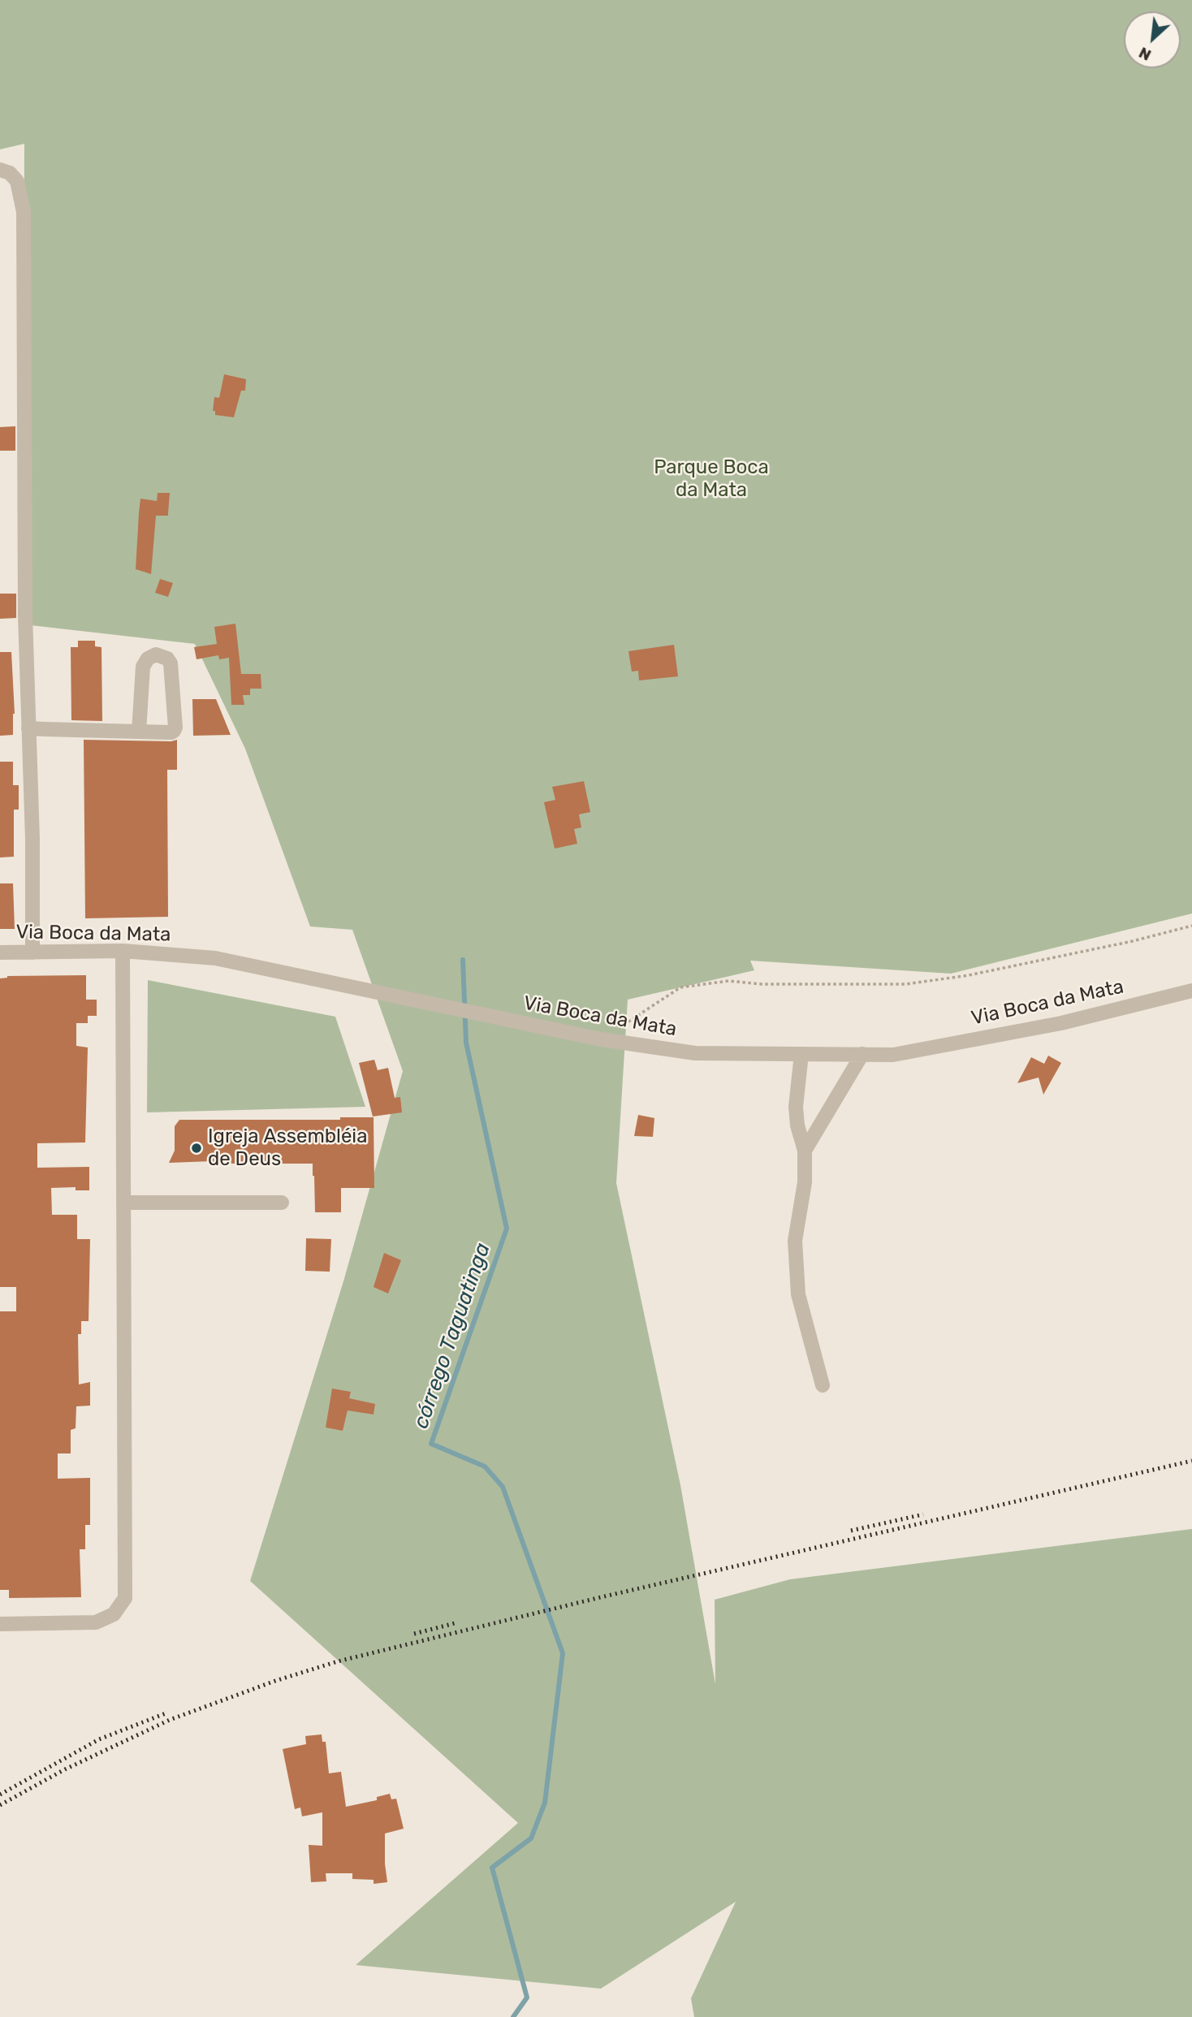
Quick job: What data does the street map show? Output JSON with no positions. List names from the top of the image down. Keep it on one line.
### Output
{"streets":{"street":["Via Boca da Mata"]},"water":["córrego Taguatinga"],"parks":["Parque Boca da Mata"],"places":["Igreja Assembléia de Deus"],"north":"bottom left"}
